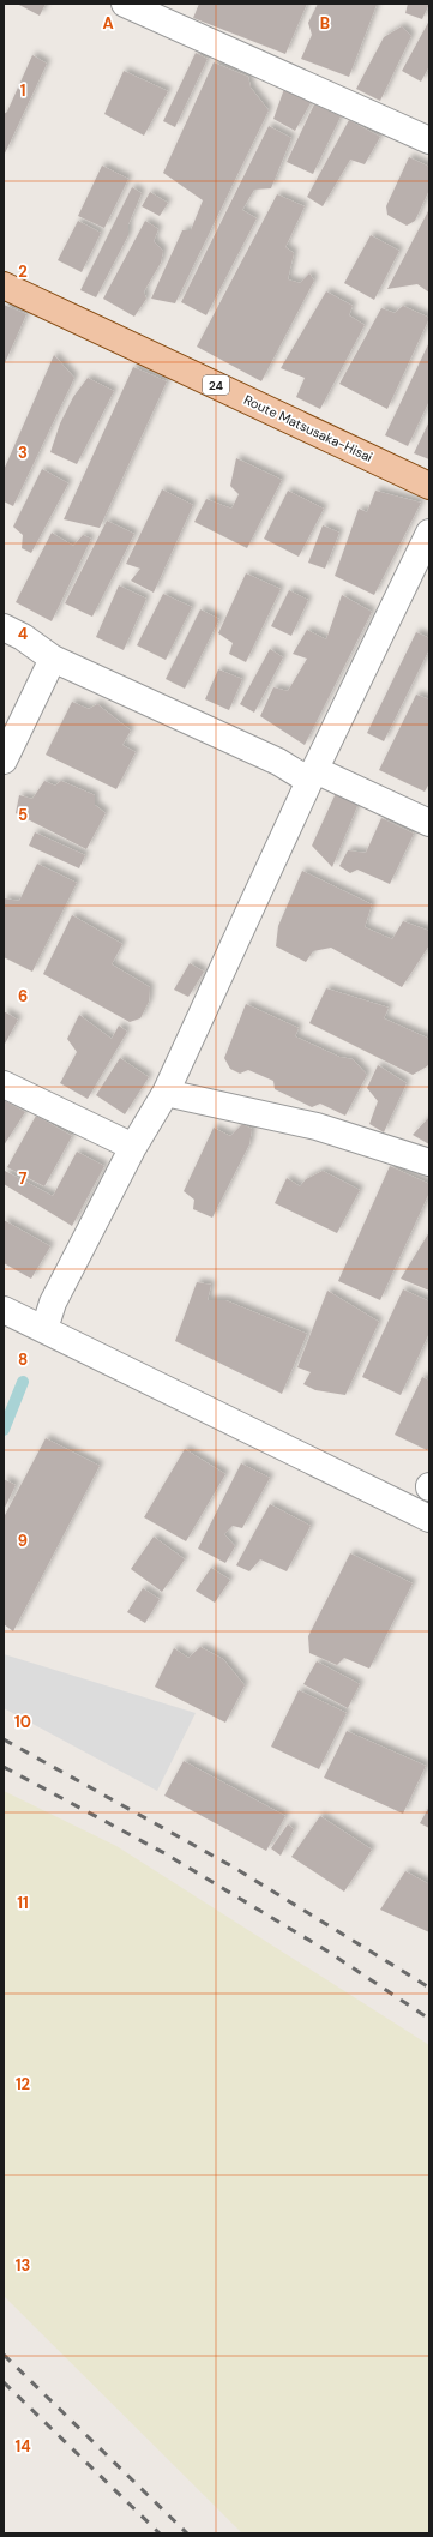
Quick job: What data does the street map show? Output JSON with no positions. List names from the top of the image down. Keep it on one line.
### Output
{"streets":{"main road":["24","Route Matsusaka-Hisai"]},"grid":{"columns":["A","B"],"rows":["1","2","3","4","5","6","7","8","9","10","11","12","13","14"]}}
